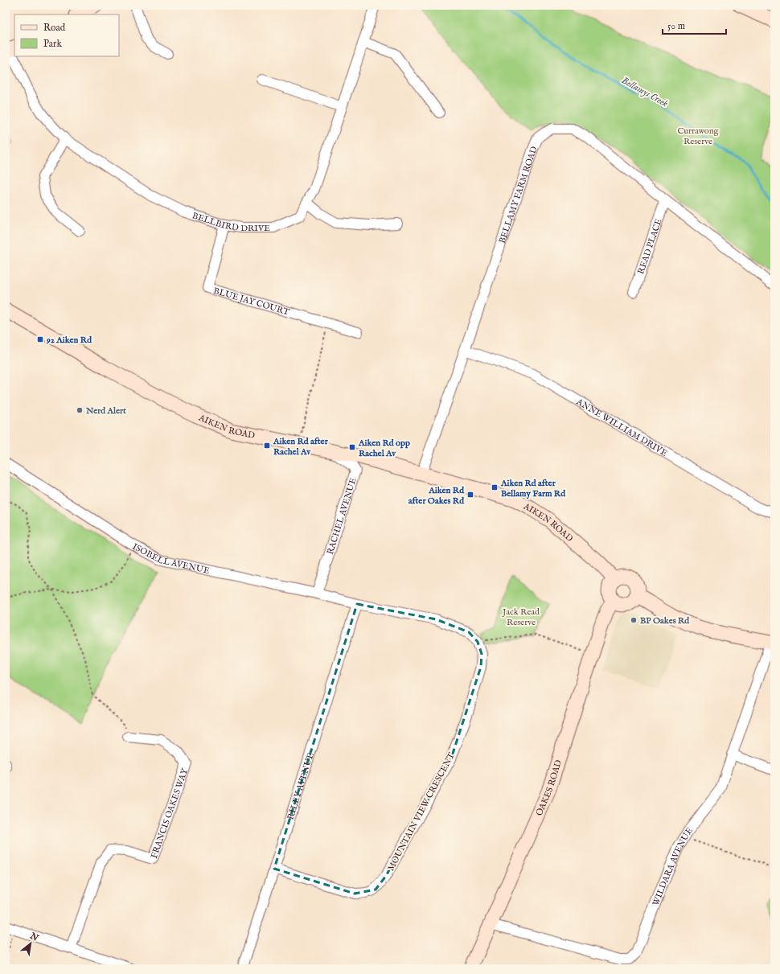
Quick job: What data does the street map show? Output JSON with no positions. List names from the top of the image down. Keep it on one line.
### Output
{"streets":{"street":["BELLAMY FARM ROAD","BELLBIRD DRIVE","READ PLACE","BLUE JAY COURT","AIKEN ROAD","ANNE WILLIAM DRIVE","RACHEL AVENUE","ISOBELL AVENUE","RILEY AVENUE","OAKES ROAD","FRANCIS OAKES WAY","MOUNTAIN VIEW CRESCENT","WILDARA AVENUE"]},"crossings":[["BELLAMY FARM ROAD","READ PLACE"],["BELLAMY FARM ROAD","AIKEN ROAD"],["BELLAMY FARM ROAD","ANNE WILLIAM DRIVE"],["BELLBIRD DRIVE","BLUE JAY COURT"],["AIKEN ROAD","RACHEL AVENUE"],["AIKEN ROAD","OAKES ROAD"],["RACHEL AVENUE","ISOBELL AVENUE"],["ISOBELL AVENUE","RILEY AVENUE"],["RILEY AVENUE","MOUNTAIN VIEW CRESCENT"],["OAKES ROAD","WILDARA AVENUE"]],"water":["Bellamys Creek"],"parks":["Currawong Reserve","Jack Read Reserve"],"places":{"transit":["92 Aiken Rd","Aiken Rd after Rachel Av","Aiken Rd opp Rachel Av","Aiken Rd after Bellamy Farm Rd","Aiken Rd after Oakes Rd"],"other":["Nerd Alert","BP Oakes Rd"]},"legend":["Road","Park"],"scale_bar":"50 m","north":"top right"}
